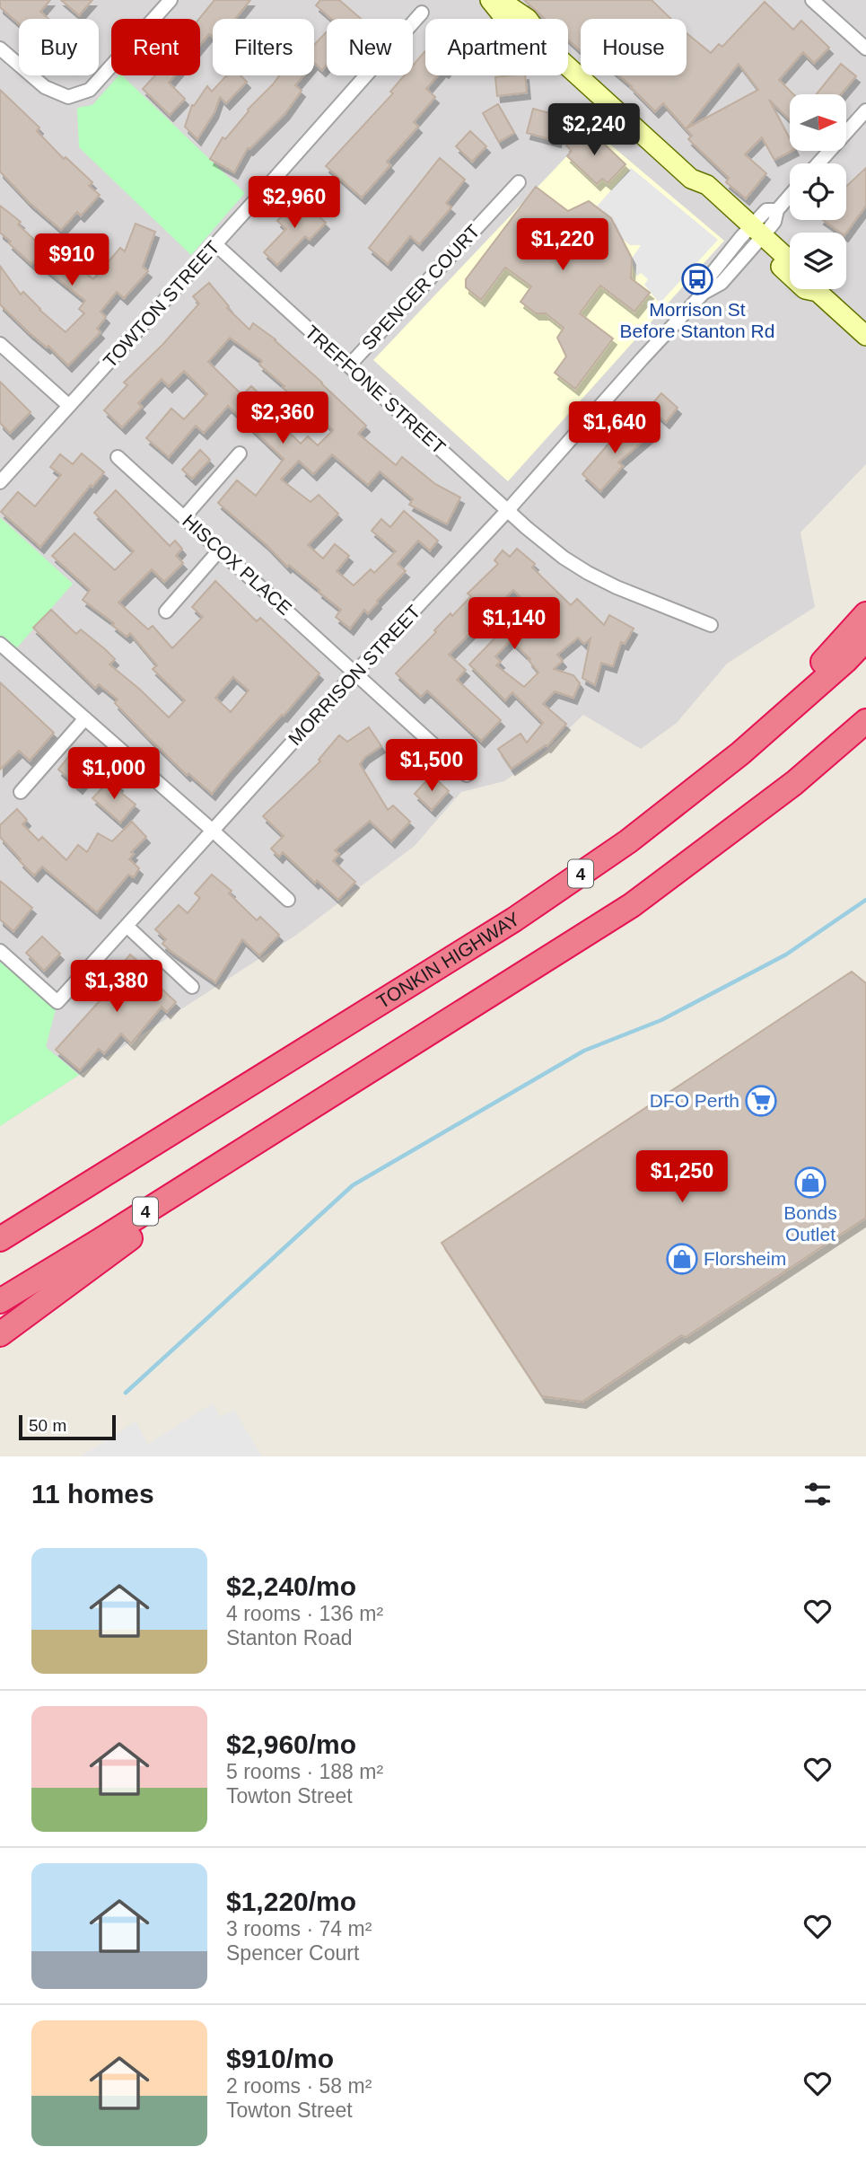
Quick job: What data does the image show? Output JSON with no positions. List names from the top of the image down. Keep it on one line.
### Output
{"streets":{"highway":["4","TONKIN HIGHWAY"],"street":["SPENCER COURT","TOWTON STREET","TREFFONE STREET","HISCOX PLACE","MORRISON STREET"]},"crossings":[["SPENCER COURT","TREFFONE STREET"],["TOWTON STREET","TREFFONE STREET"],["TREFFONE STREET","MORRISON STREET"],["HISCOX PLACE","MORRISON STREET"],["4","TONKIN HIGHWAY"]],"places":{"bus stop":["Morrison St Before Stanton Rd"],"supermarket":["DFO Perth"],"shop":["Bonds Outlet","Florsheim"]},"scale_bar":"50 m","north":"right","page":{"chip":["Buy","Rent","Filters","New","Apartment","House"],"price":["$2,240","$2,960","$1,220","$910","$2,360","$1,640","$1,140","$1,500","$1,000","$1,380","$1,250"],"scale":"50 m","heading":"11 homes","list":[{"name":"$2,240/mo","note":"4 rooms · 136 m² · Stanton Road"},{"name":"$2,960/mo","note":"5 rooms · 188 m² · Towton Street"},{"name":"$1,220/mo","note":"3 rooms · 74 m² · Spencer Court"},{"name":"$910/mo","note":"2 rooms · 58 m² · Towton Street"}]}}
